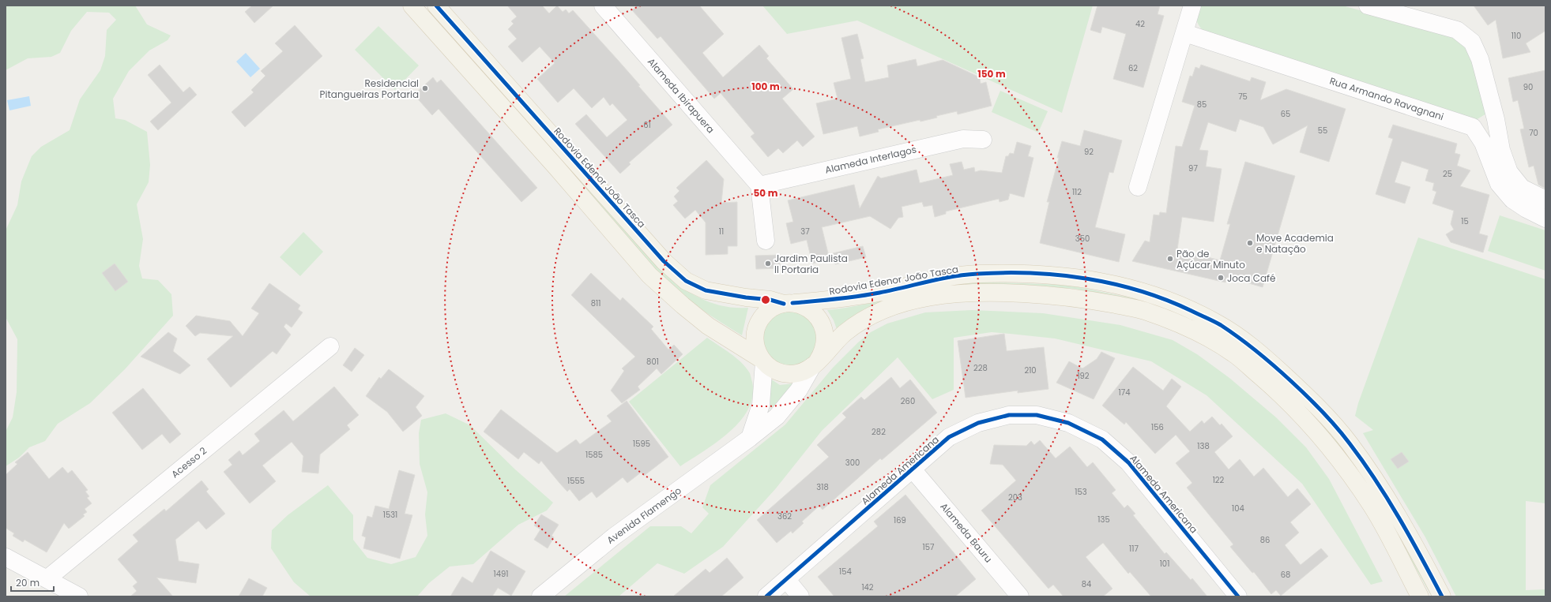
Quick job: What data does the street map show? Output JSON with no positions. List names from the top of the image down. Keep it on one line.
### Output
{"streets":{"main road":["Rodovia Edenor João Tasca"],"street":["Alameda Ibirapuera","Rua Armando Ravagnani","Alameda Interlagos","Acesso 2","Alameda Americana","Avenida Flamengo","Alameda Bauru"]},"crossings":[["Alameda Ibirapuera","Alameda Interlagos"],["Rodovia Edenor João Tasca","Avenida Flamengo"],["Alameda Americana","Alameda Bauru"]],"places":["Residencial Pitangueiras Portaria","Move Academia e Natação","Pão de Açúcar Minuto","Jardim Paulista II Portaria","Joca Café"],"house_numbers":["42","110","62","90","75","85","65","61","55","70","92","97","25","112","15","11","37","350","811","801","228","210","192","174","260","156","282","1595","138","1585","300","122","1555","318","153","203","104","1531","362","135","169","86","157","117","101","154","1491","68","84","142"],"scale_bar":"20 m","rings":["150 m","100 m","50 m"]}
